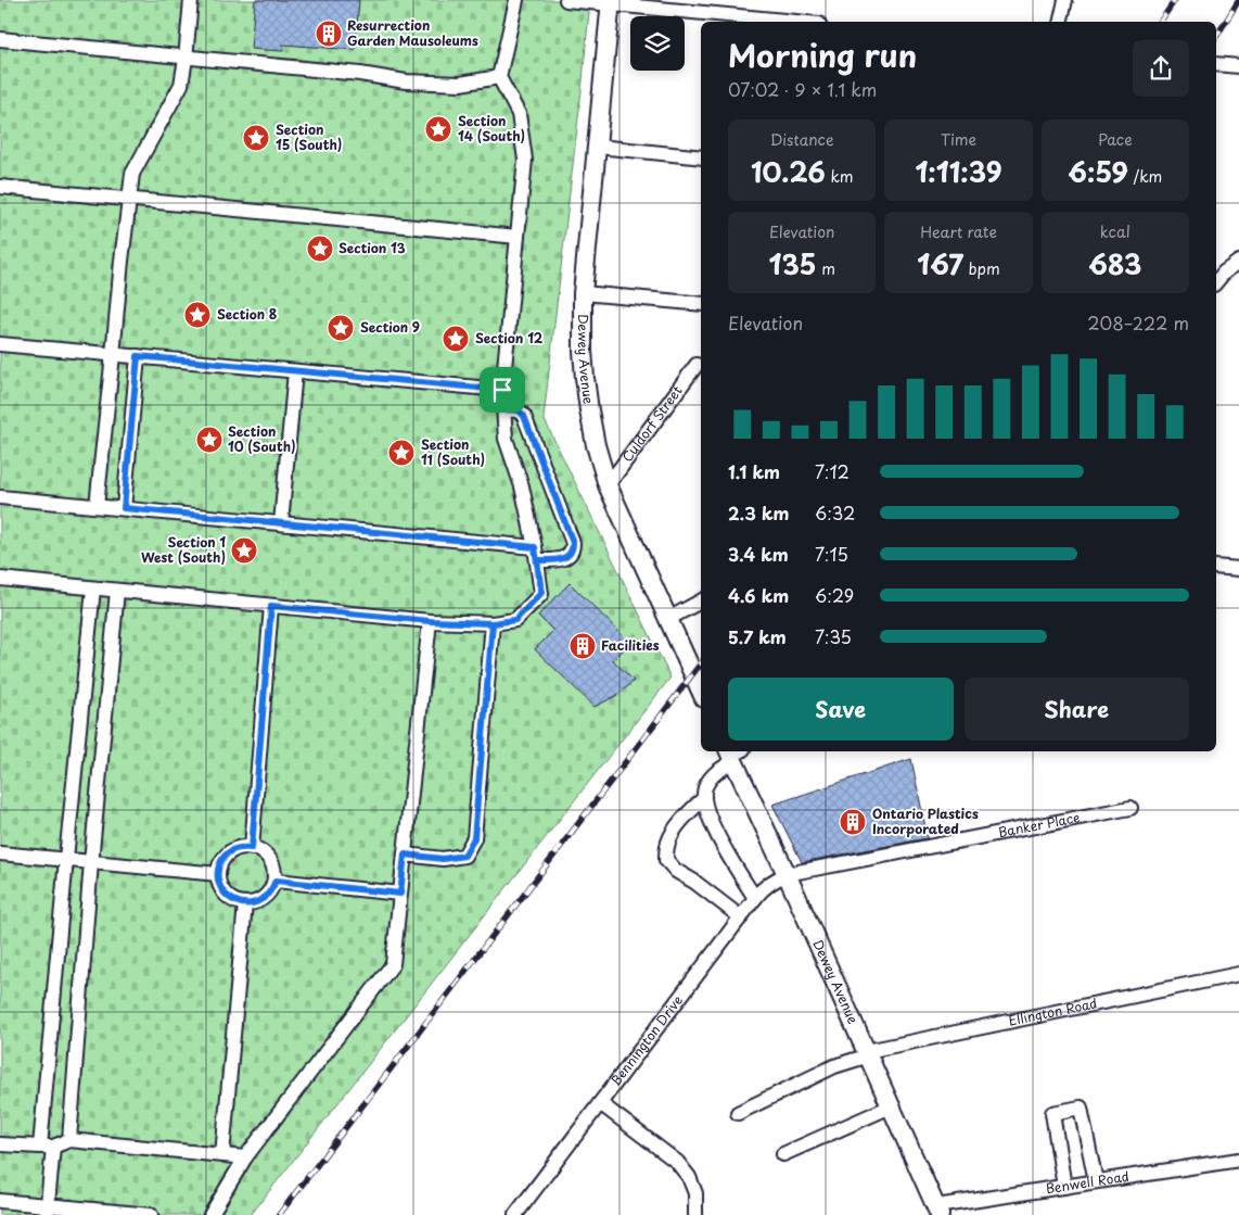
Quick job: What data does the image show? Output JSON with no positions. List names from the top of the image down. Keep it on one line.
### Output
{"streets":{"main road":["Dewey Avenue"],"street":["Culdorf Street","Banker Place","Ellington Road","Bennington Drive","Benwell Road"]},"crossings":[["Dewey Avenue","Culdorf Street"],["Dewey Avenue","Banker Place"],["Dewey Avenue","Ellington Road"],["Dewey Avenue","Bennington Drive"],["Dewey Avenue","Benwell Road"],["Banker Place","Bennington Drive"]],"places":{"building":["Resurrection Garden Mausoleums","Facilities","Ontario Plastics Incorporated"],"place":["Section 14 (South)","Section 15 (South)","Section 13","Section 8","Section 9","Section 12","Section 10 (South)","Section 11 (South)","Section 1 West (South)"]},"page":{"heading":["Morning run","07:02 · 9 × 1.1 km"],"stats":[["Distance","10.26 km"],["Time","1:11:39"],["Pace","6:59 /km"],["Elevation","135 m"],["Heart rate","167 bpm"],["kcal","683"]],"chart":["Elevation","208–222 m"],"list":[{"name":"1.1 km","note":"7:12"},{"name":"2.3 km","note":"6:32"},{"name":"3.4 km","note":"7:15"},{"name":"4.6 km","note":"6:29"},{"name":"5.7 km","note":"7:35"}],"buttons":["Save","Share"]}}
